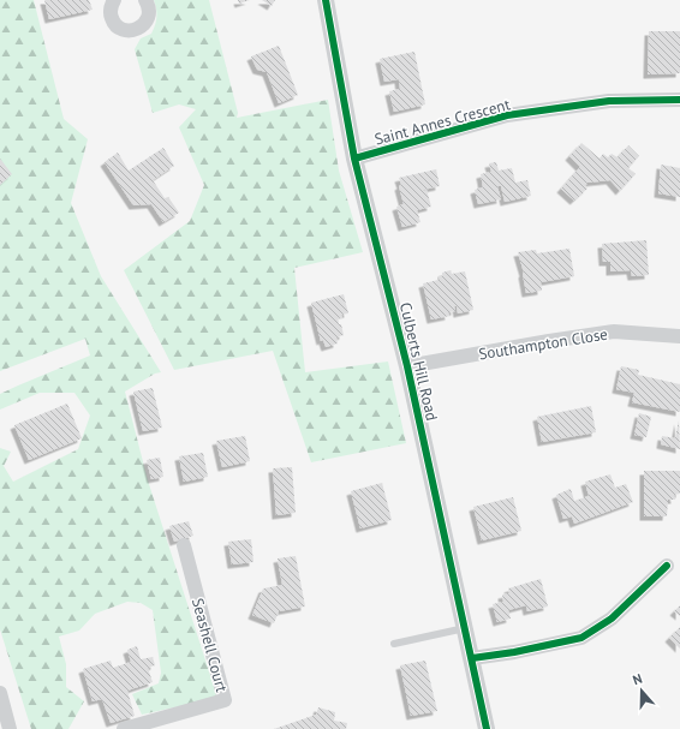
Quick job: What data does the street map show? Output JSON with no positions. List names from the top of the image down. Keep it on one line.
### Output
{"streets":{"street":["Saint Annes Crescent","Southampton Close","Culberts Hill Road","Seashell Court"]},"crossings":[["Saint Annes Crescent","Culberts Hill Road"],["Southampton Close","Culberts Hill Road"]],"north":"top"}
